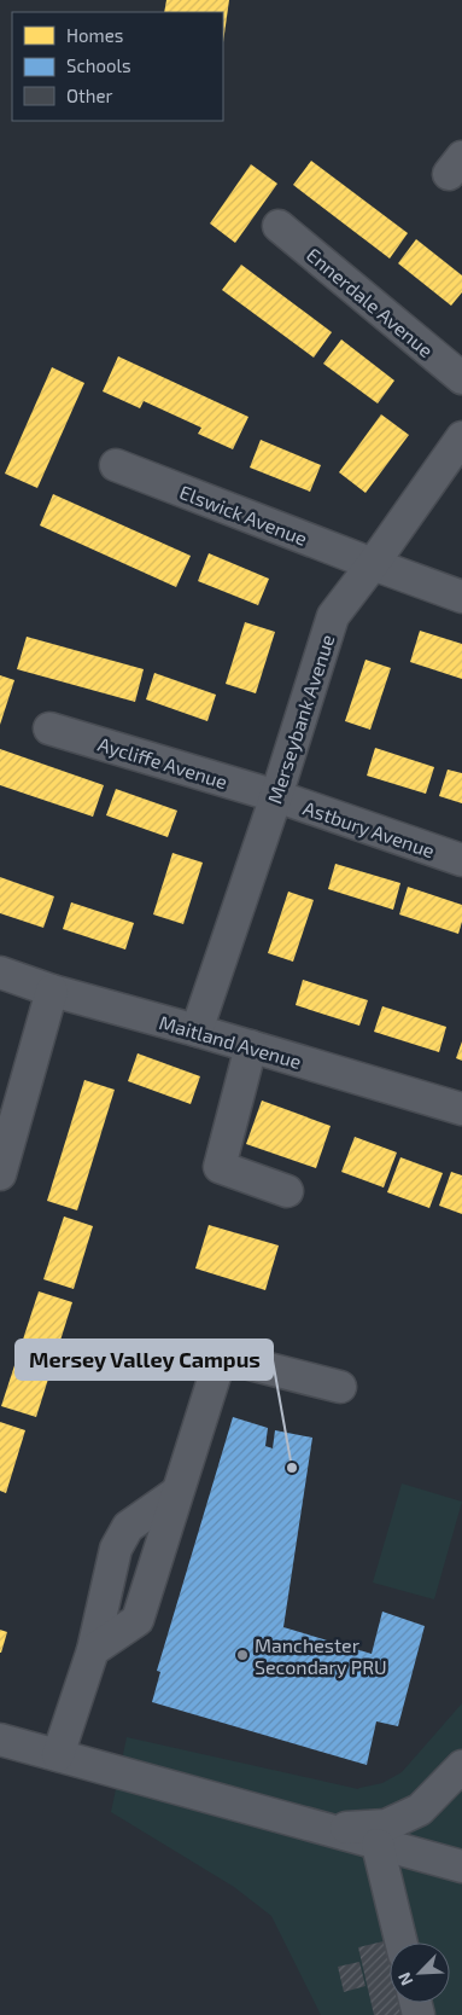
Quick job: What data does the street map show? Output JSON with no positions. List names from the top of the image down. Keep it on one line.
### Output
{"streets":{"street":["Ennerdale Avenue","Elswick Avenue","Merseybank Avenue","Aycliffe Avenue","Astbury Avenue","Maitland Avenue"]},"crossings":[["Elswick Avenue","Merseybank Avenue"],["Merseybank Avenue","Aycliffe Avenue"],["Merseybank Avenue","Astbury Avenue"],["Merseybank Avenue","Maitland Avenue"],["Aycliffe Avenue","Astbury Avenue"]],"places":["Mersey Valley Campus","Manchester Secondary PRU"],"legend":["Homes","Schools","Other"],"north":"bottom left"}
